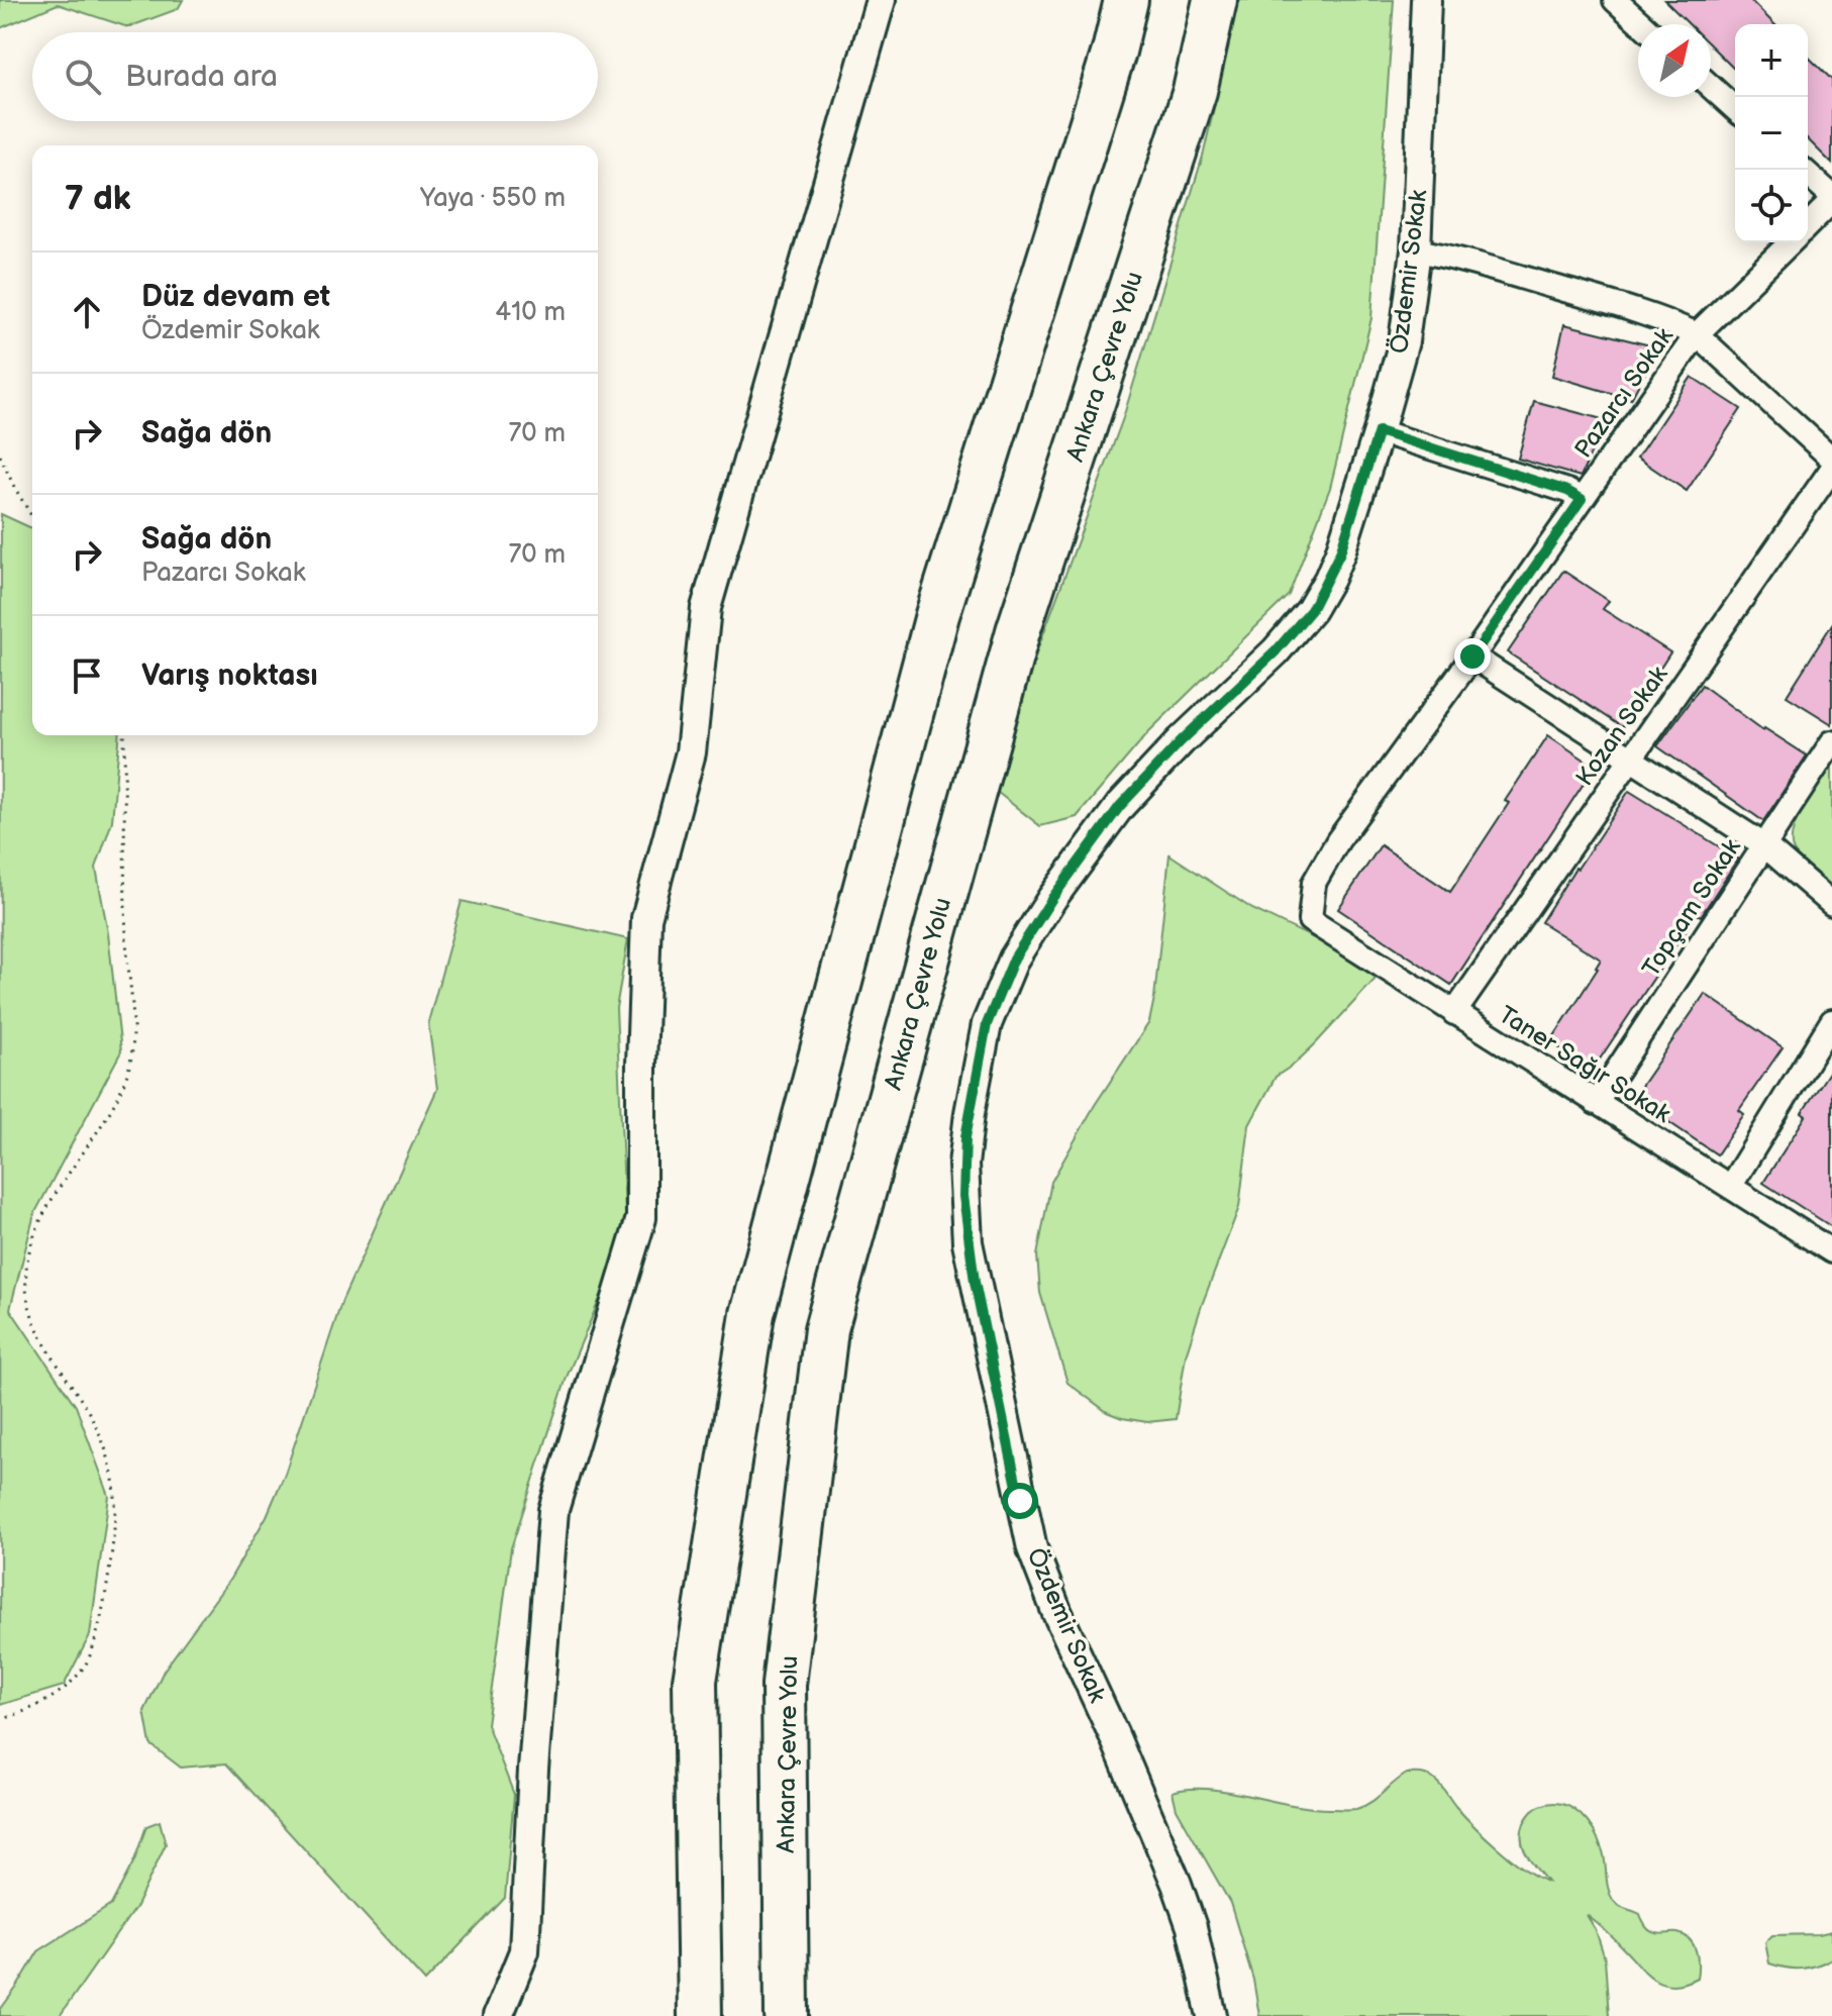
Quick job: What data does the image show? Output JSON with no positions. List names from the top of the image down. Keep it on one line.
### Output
{"streets":{"highway":["Ankara Çevre Yolu"],"street":["Özdemir Sokak","Pazarcı Sokak","Kozan Sokak","Topçam Sokak","Taner Sağır Sokak"]},"crossings":[["Pazarcı Sokak","Taner Sağır Sokak"],["Kozan Sokak","Taner Sağır Sokak"],["Topçam Sokak","Taner Sağır Sokak"]],"north":"top right","page":{"map_buttons":["+","−"],"search":"Burada ara","heading":["7 dk","Yaya · 550 m"],"list":[["Düz devam et","Özdemir Sokak","410 m"],["Sağa dön","70 m"],["Sağa dön","Pazarcı Sokak","70 m"],"Varış noktası"]}}
